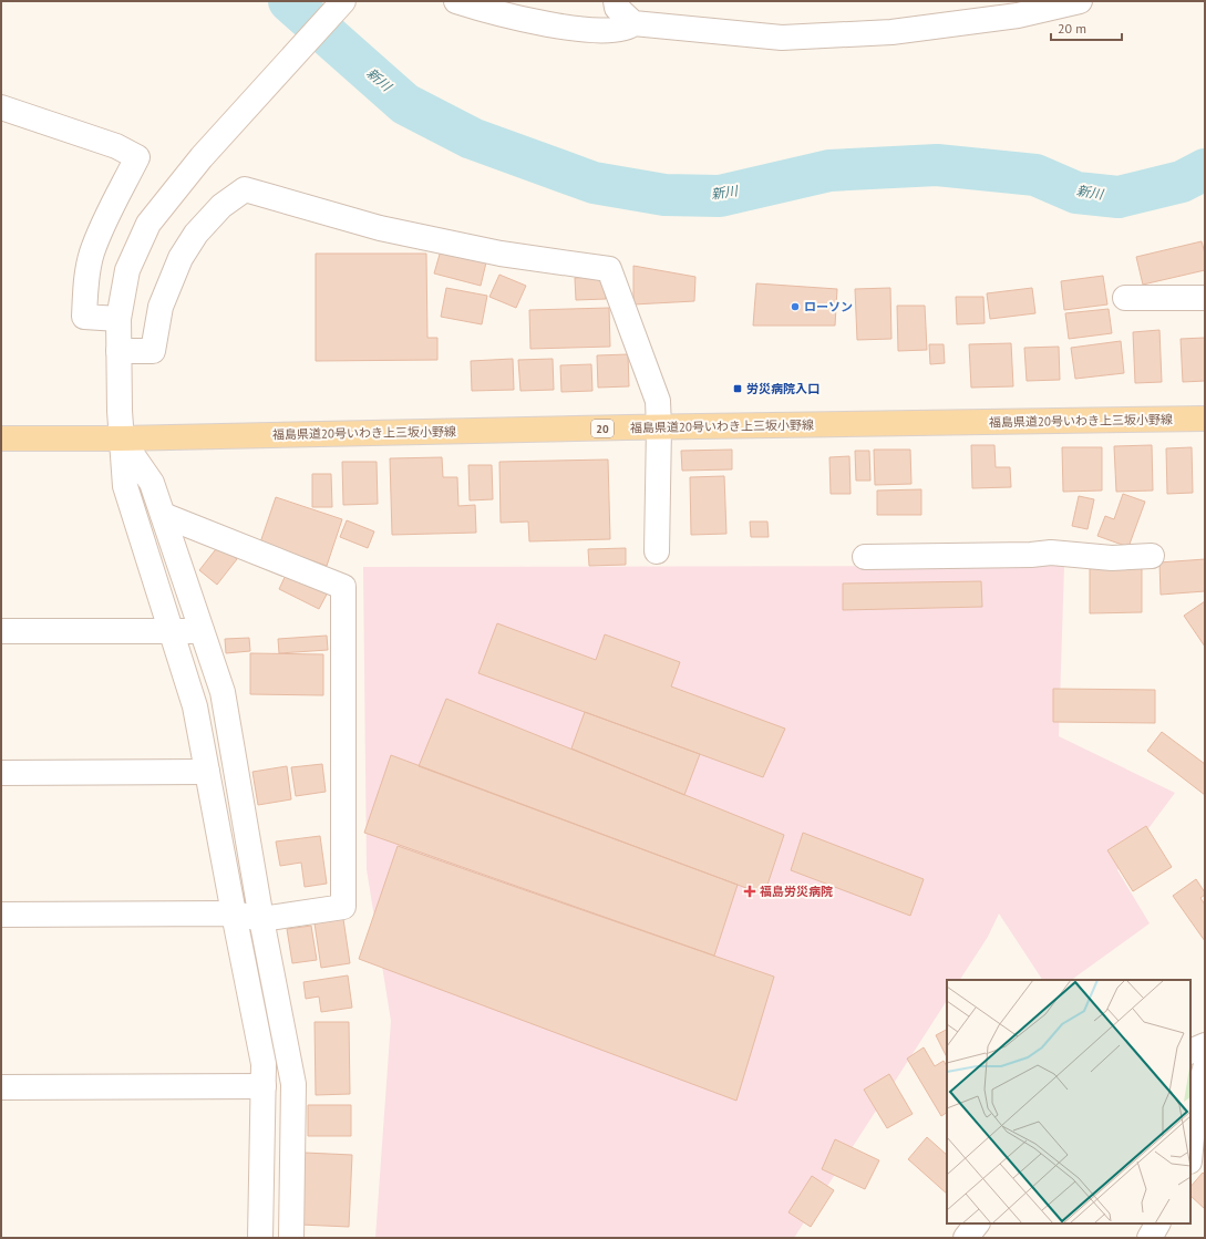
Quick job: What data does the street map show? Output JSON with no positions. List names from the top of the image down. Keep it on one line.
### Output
{"streets":{"main road":["福島県道20号いわき上三坂小野線","20"]},"water":["新川"],"places":{"other":["ローソン"],"transit":["労災病院入口"],"health":["福島労災病院"]},"scale_bar":"20 m"}
